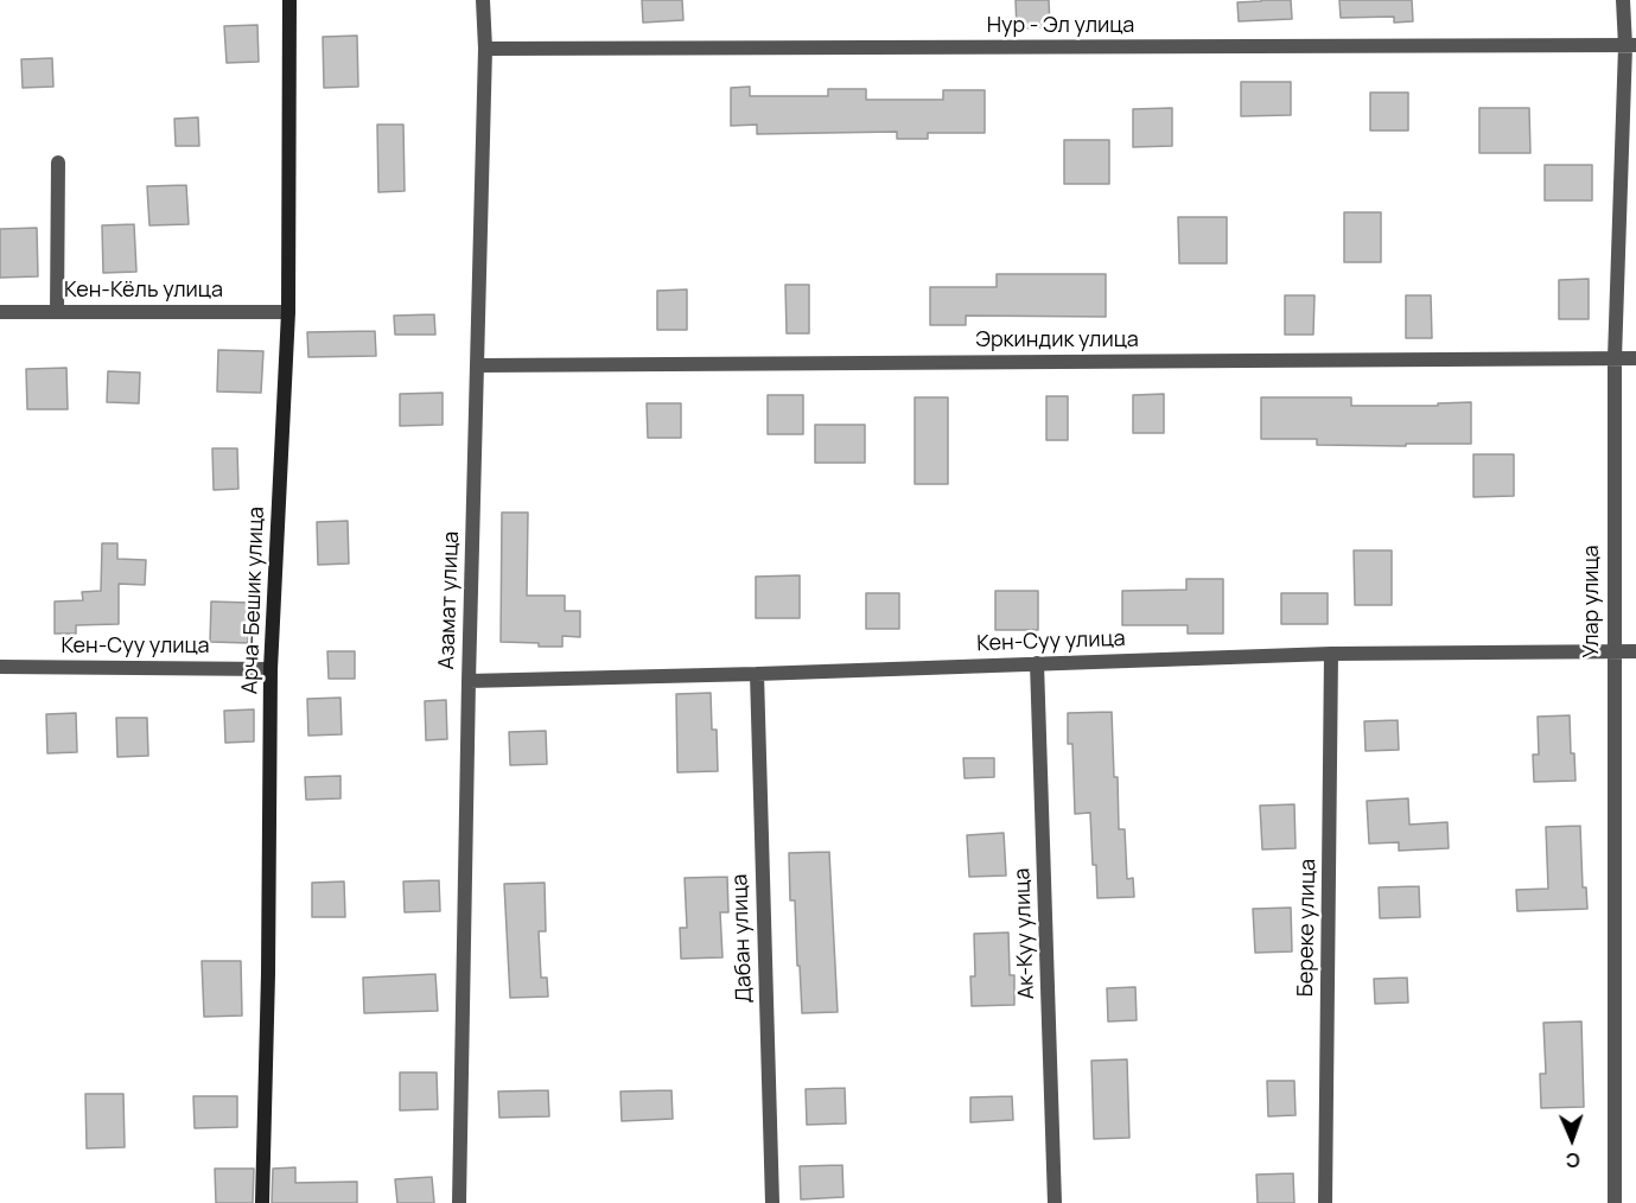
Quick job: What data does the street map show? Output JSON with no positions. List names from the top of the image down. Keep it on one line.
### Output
{"streets":{"street":["Нур - Эл улица","Кен-Кёль улица","Эркиндик улица","Арча-Бешик улица","Азамат улица","Улар улица","Кен-Суу улица","Береке улица","Ак-Куу улица","Дабан улица"]},"crossings":[["Нур - Эл улица","Азамат улица"],["Нур - Эл улица","Улар улица"],["Кен-Кёль улица","Арча-Бешик улица"],["Эркиндик улица","Азамат улица"],["Эркиндик улица","Улар улица"],["Арча-Бешик улица","Кен-Суу улица"],["Азамат улица","Кен-Суу улица"],["Улар улица","Кен-Суу улица"],["Кен-Суу улица","Береке улица"],["Кен-Суу улица","Ак-Куу улица"],["Кен-Суу улица","Дабан улица"]],"north":"bottom"}
